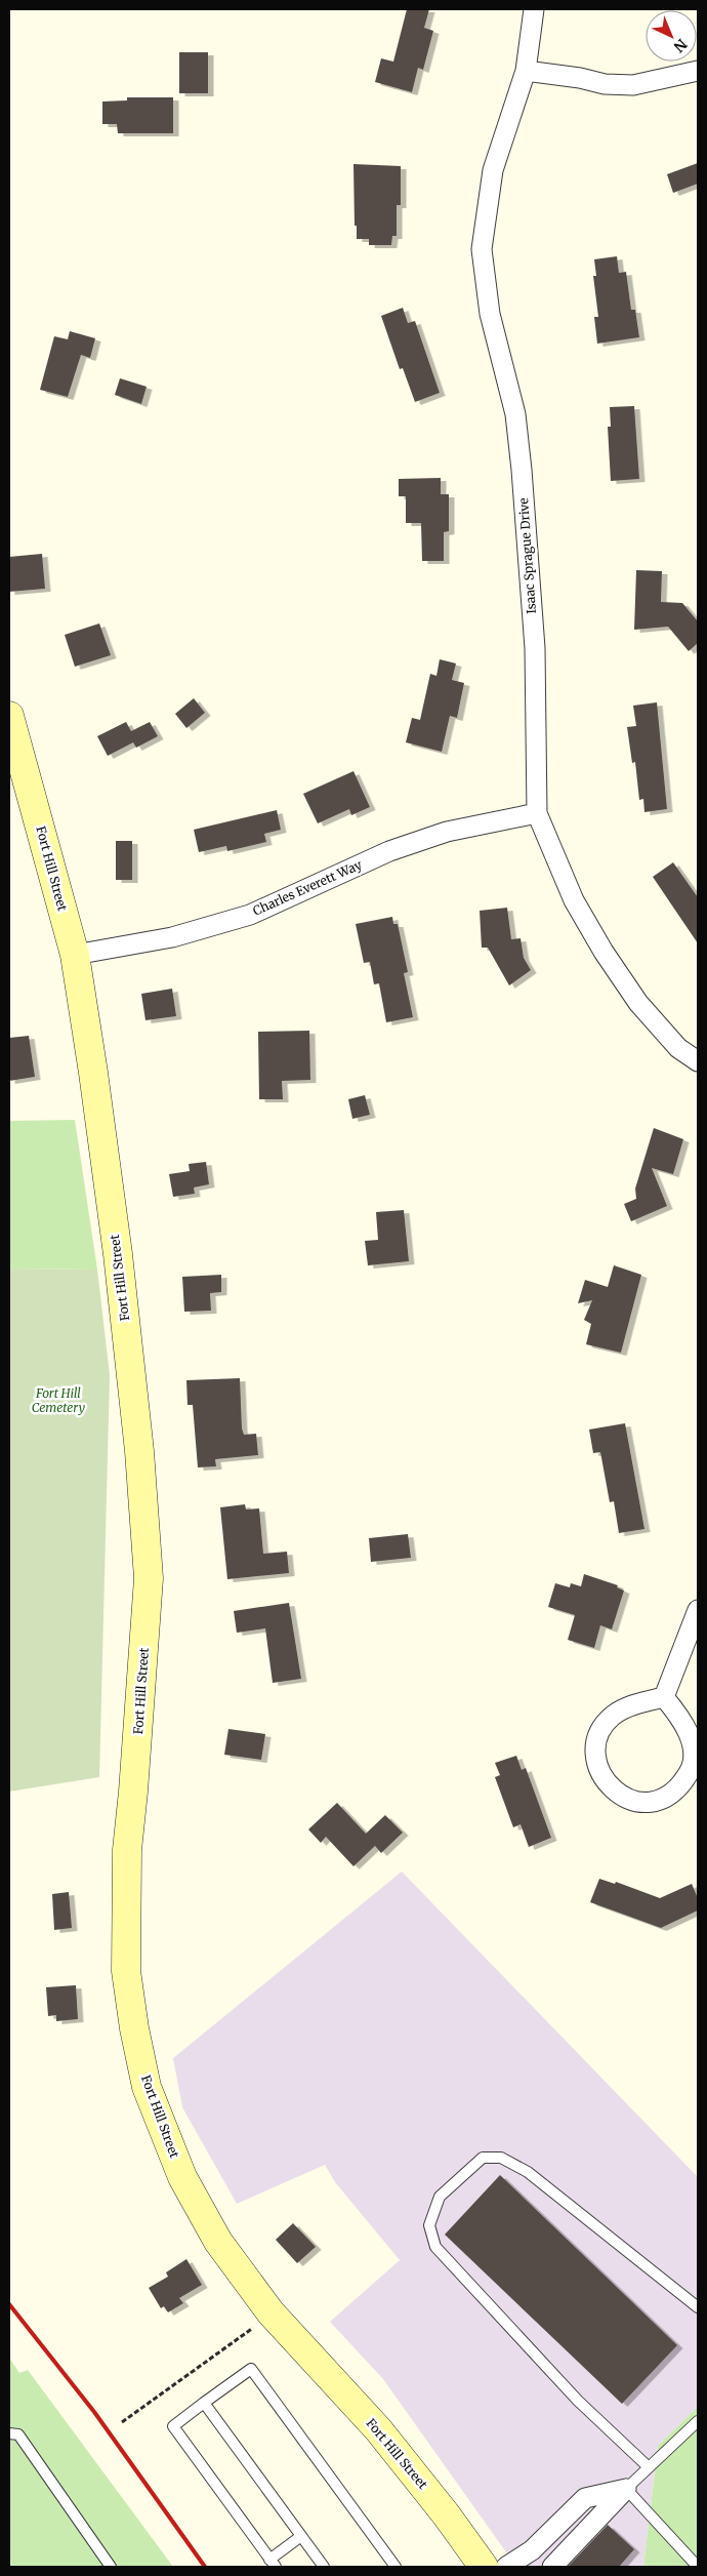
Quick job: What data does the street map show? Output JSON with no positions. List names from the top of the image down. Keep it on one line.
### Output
{"streets":{"main road":["Fort Hill Street"],"street":["Isaac Sprague Drive","Charles Everett Way"]},"crossings":[["Isaac Sprague Drive","Charles Everett Way"],["Fort Hill Street","Charles Everett Way"]],"parks":["Fort Hill Cemetery"],"north":"bottom right"}
